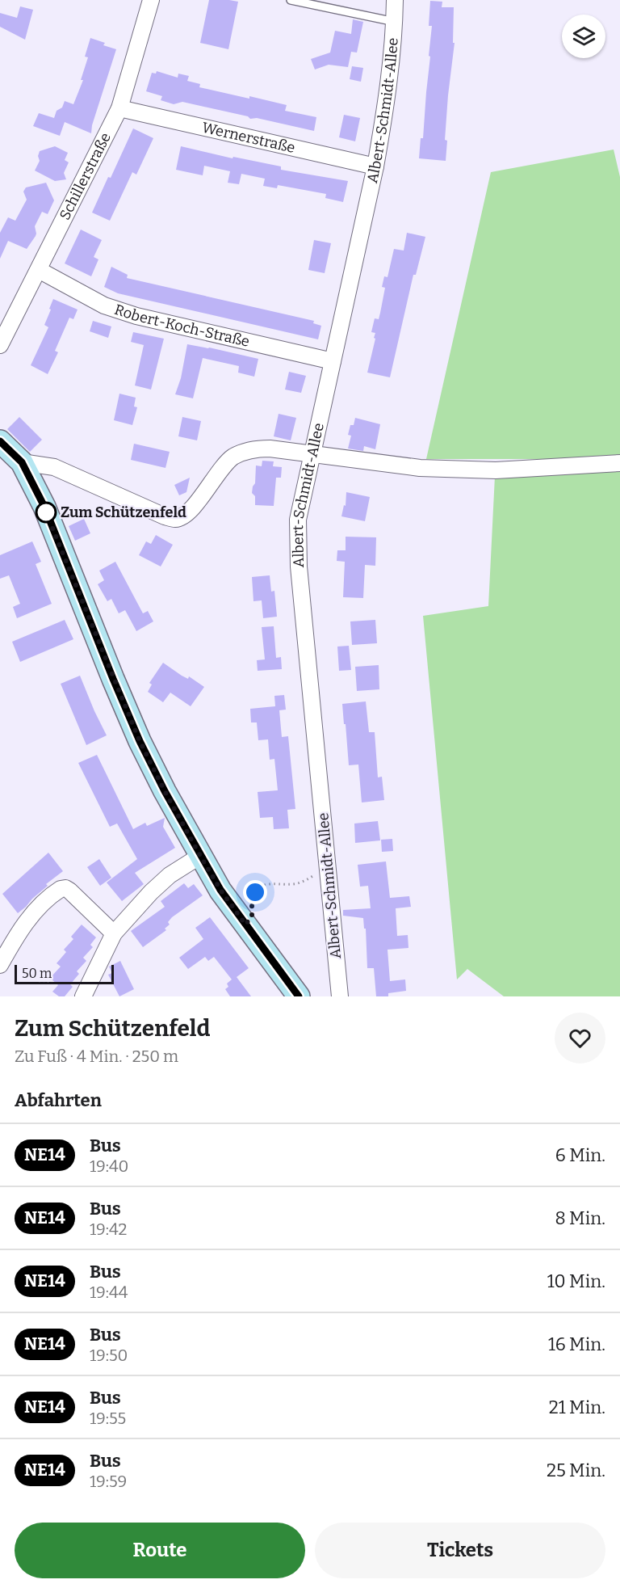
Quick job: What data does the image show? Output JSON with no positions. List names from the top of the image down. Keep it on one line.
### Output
{"streets":{"street":["Albert-Schmidt-Allee","Wernerstraße","Schillerstraße","Robert-Koch-Straße"]},"crossings":[["Albert-Schmidt-Allee","Wernerstraße"],["Albert-Schmidt-Allee","Robert-Koch-Straße"],["Wernerstraße","Schillerstraße"],["Schillerstraße","Robert-Koch-Straße"]],"places":["Zum Schützenfeld"],"lines":["bus line NE14"],"scale_bar":"50 m","page":{"scale":"50 m","heading":[["Zum Schützenfeld","Zu Fuß · 4 Min. · 250 m"],"Abfahrten"],"list":[{"mark":"NE14","name":"Bus","note":"19:40","value":"6 Min."},{"mark":"NE14","name":"Bus","note":"19:42","value":"8 Min."},{"mark":"NE14","name":"Bus","note":"19:44","value":"10 Min."},{"mark":"NE14","name":"Bus","note":"19:50","value":"16 Min."},{"mark":"NE14","name":"Bus","note":"19:55","value":"21 Min."},{"mark":"NE14","name":"Bus","note":"19:59","value":"25 Min."}],"buttons":["Route","Tickets"]}}
